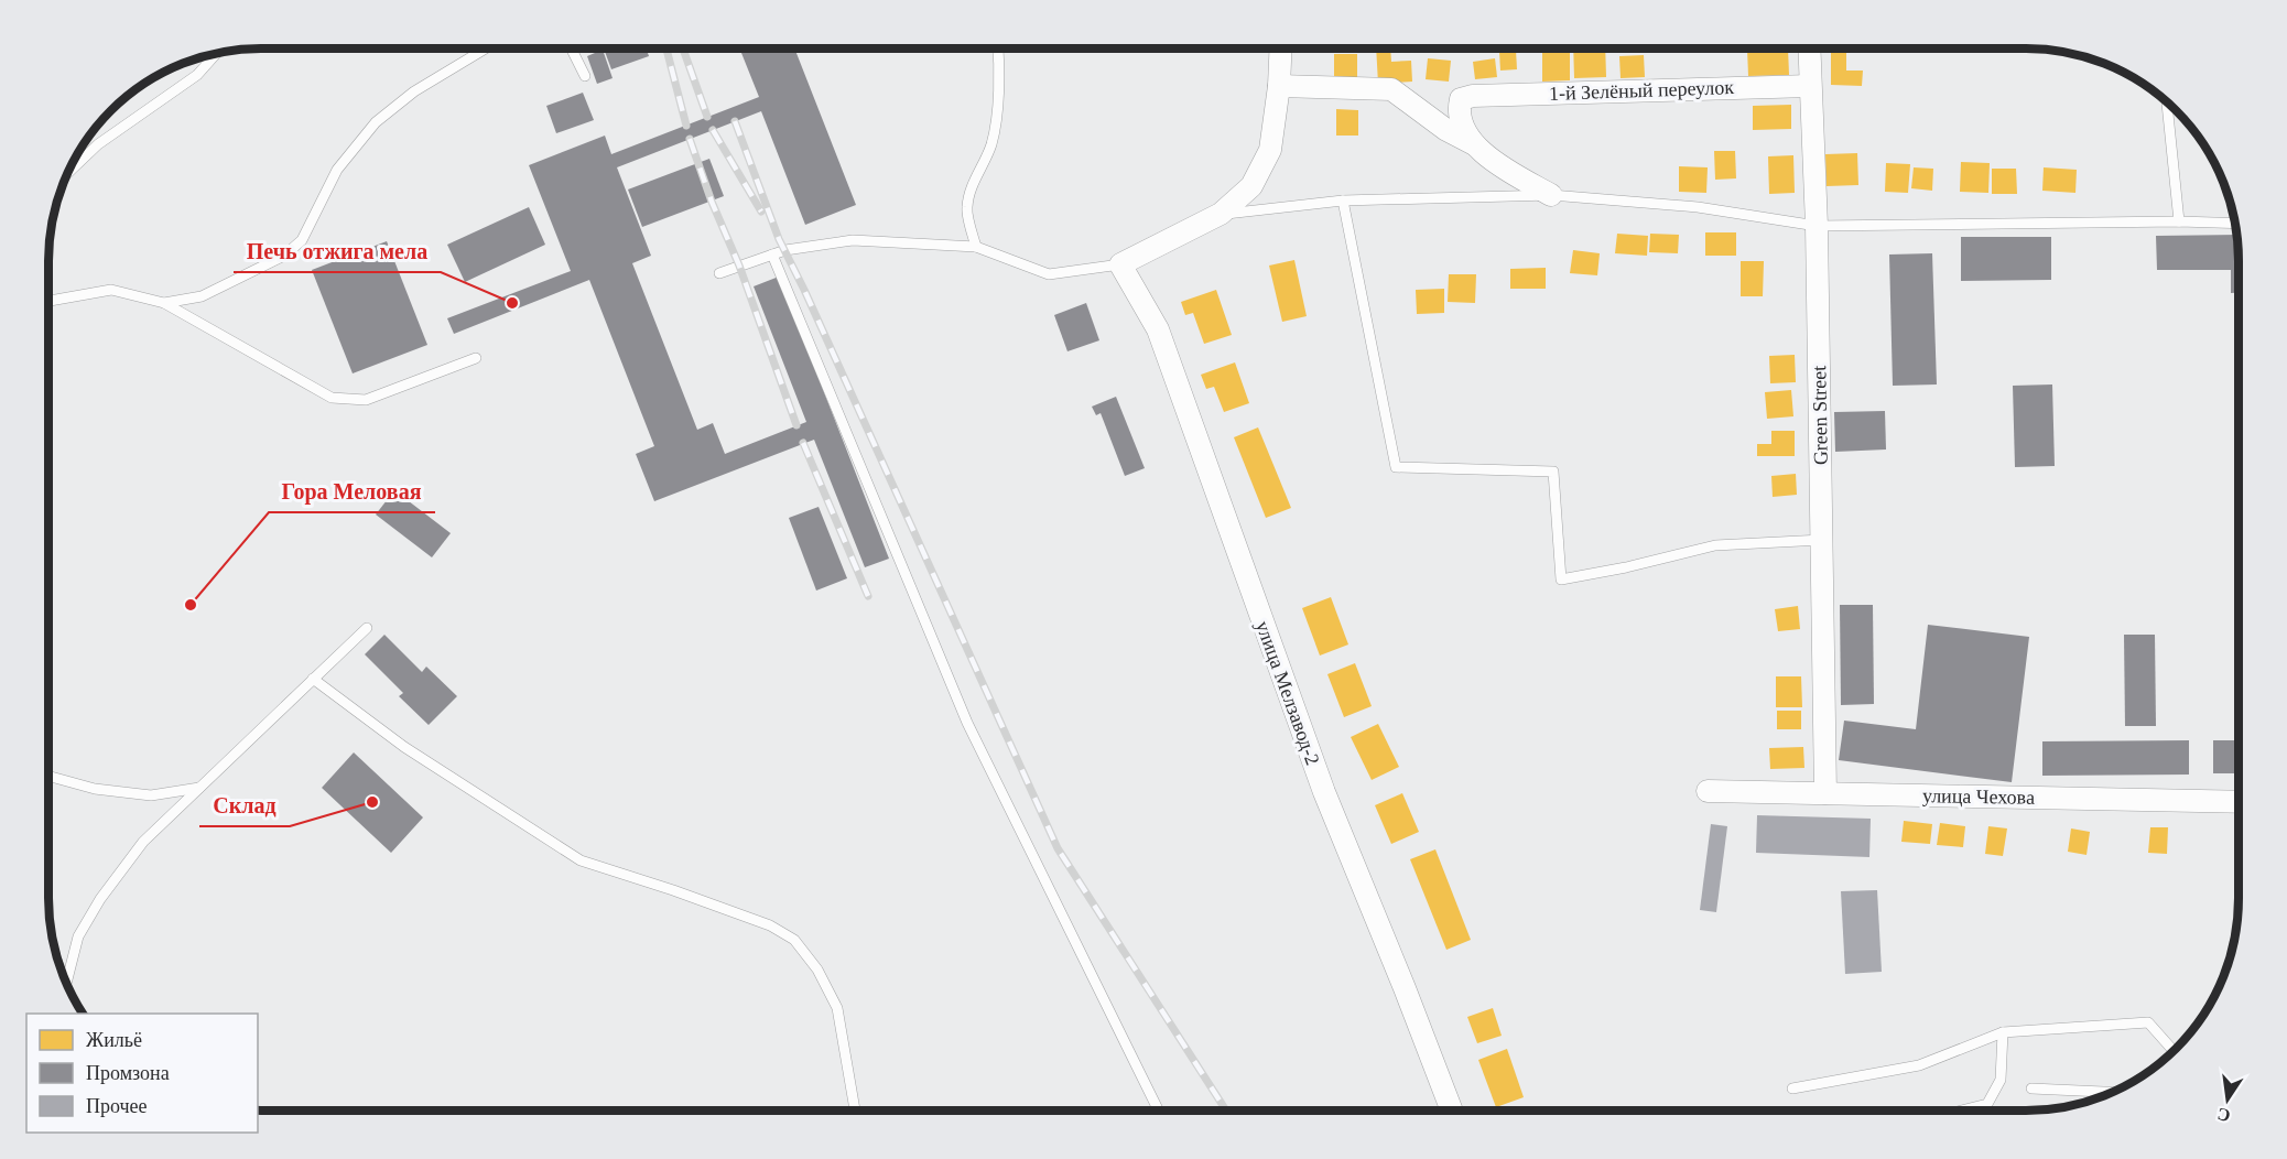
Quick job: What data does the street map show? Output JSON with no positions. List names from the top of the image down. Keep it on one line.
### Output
{"streets":{"street":["1-й Зелёный переулок","Green Street","улица Мелзавод-2","улица Чехова"]},"crossings":[["1-й Зелёный переулок","Green Street"],["Green Street","улица Чехова"]],"places":["Печь отжига мела","Гора Меловая","Склад"],"legend":["Жильё","Промзона","Прочее"],"north":"bottom"}
